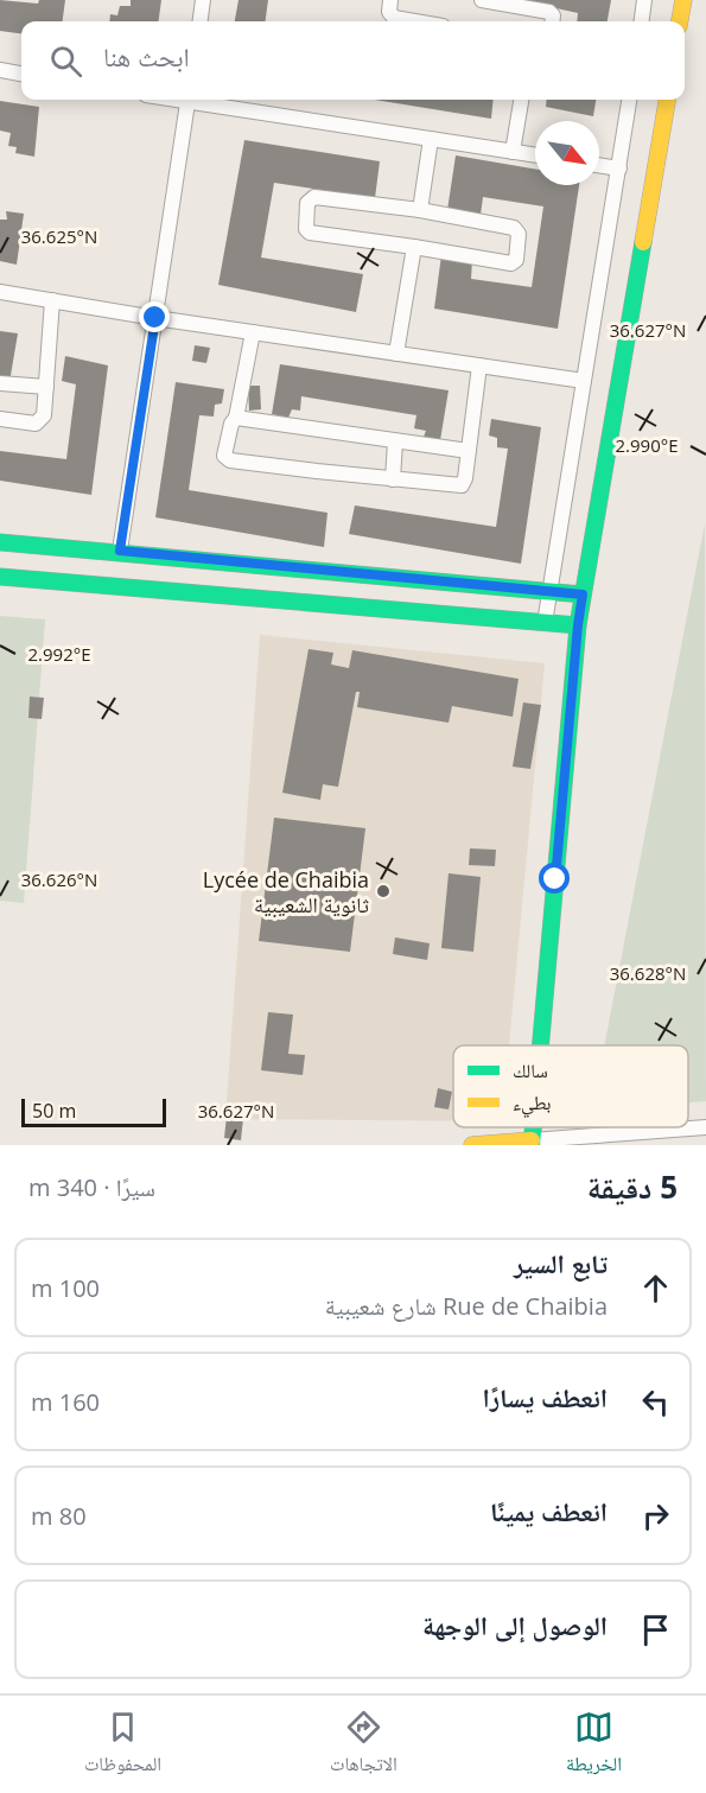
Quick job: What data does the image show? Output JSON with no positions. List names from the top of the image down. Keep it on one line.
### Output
{"places":["Lycée de Chaibia ثانوية الشعيبية"],"legend":["سالك","بطيء"],"scale_bar":"50 m","north":"bottom right","page":{"search":"ابحث هنا","scale":"50 m","heading":["5 دقيقة","سيرًا · 340 m"],"list":[["تابع السير","Rue de Chaibia شارع شعيبية","100 m"],["انعطف يسارًا","160 m"],["انعطف يمينًا","80 m"],"الوصول إلى الوجهة"],"nav":["الخريطة","الاتجاهات","المحفوظات"]},"coordinates":["36.625°N","36.627°N","2.990°E","2.992°E","36.626°N","36.628°N"]}
